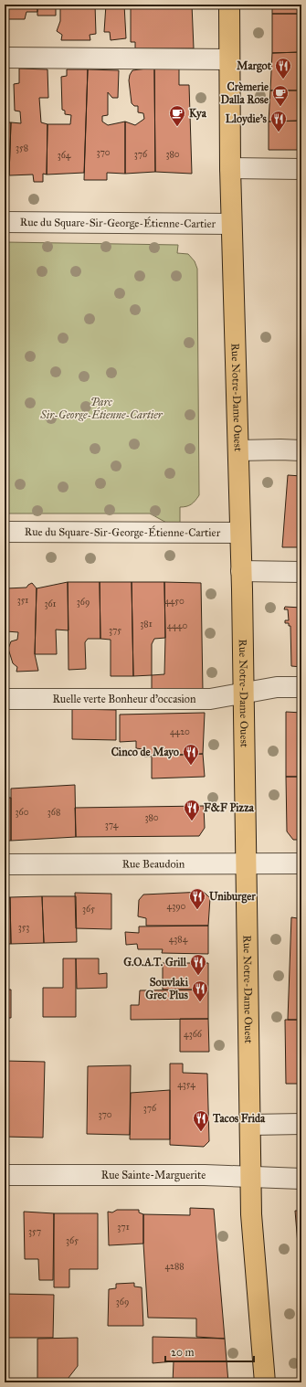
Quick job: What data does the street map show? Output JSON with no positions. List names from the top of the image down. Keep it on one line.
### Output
{"streets":{"main road":["Rue Notre-Dame Ouest"],"street":["Rue du Square-Sir-George-Étienne-Cartier","Ruelle verte Bonheur d'occasion","Rue Beaudoin","Rue Sainte-Marguerite"]},"crossings":[["Rue du Square-Sir-George-Étienne-Cartier","Rue Notre-Dame Ouest"],["Rue Notre-Dame Ouest","Ruelle verte Bonheur d'occasion"],["Rue Notre-Dame Ouest","Rue Beaudoin"],["Rue Notre-Dame Ouest","Rue Sainte-Marguerite"]],"parks":["Parc Sir-George-Étienne-Cartier"],"places":{"restaurant":["Margot","Lloydie's","Cinco de Mayo","F&F Pizza","Uniburger","G.O.A.T. Grill","Souvlaki Grec Plus","Tacos Frida"],"cafe":["Crèmerie Dalla Rose","Kya"]},"house_numbers":["358","370","376","380","364","351","4450","369","361","381","4440","375","4420","360","368","380","374","4390","365","353","4384","4366","4354","376","370","371","357","365","4288","369"],"scale_bar":"20 m"}
